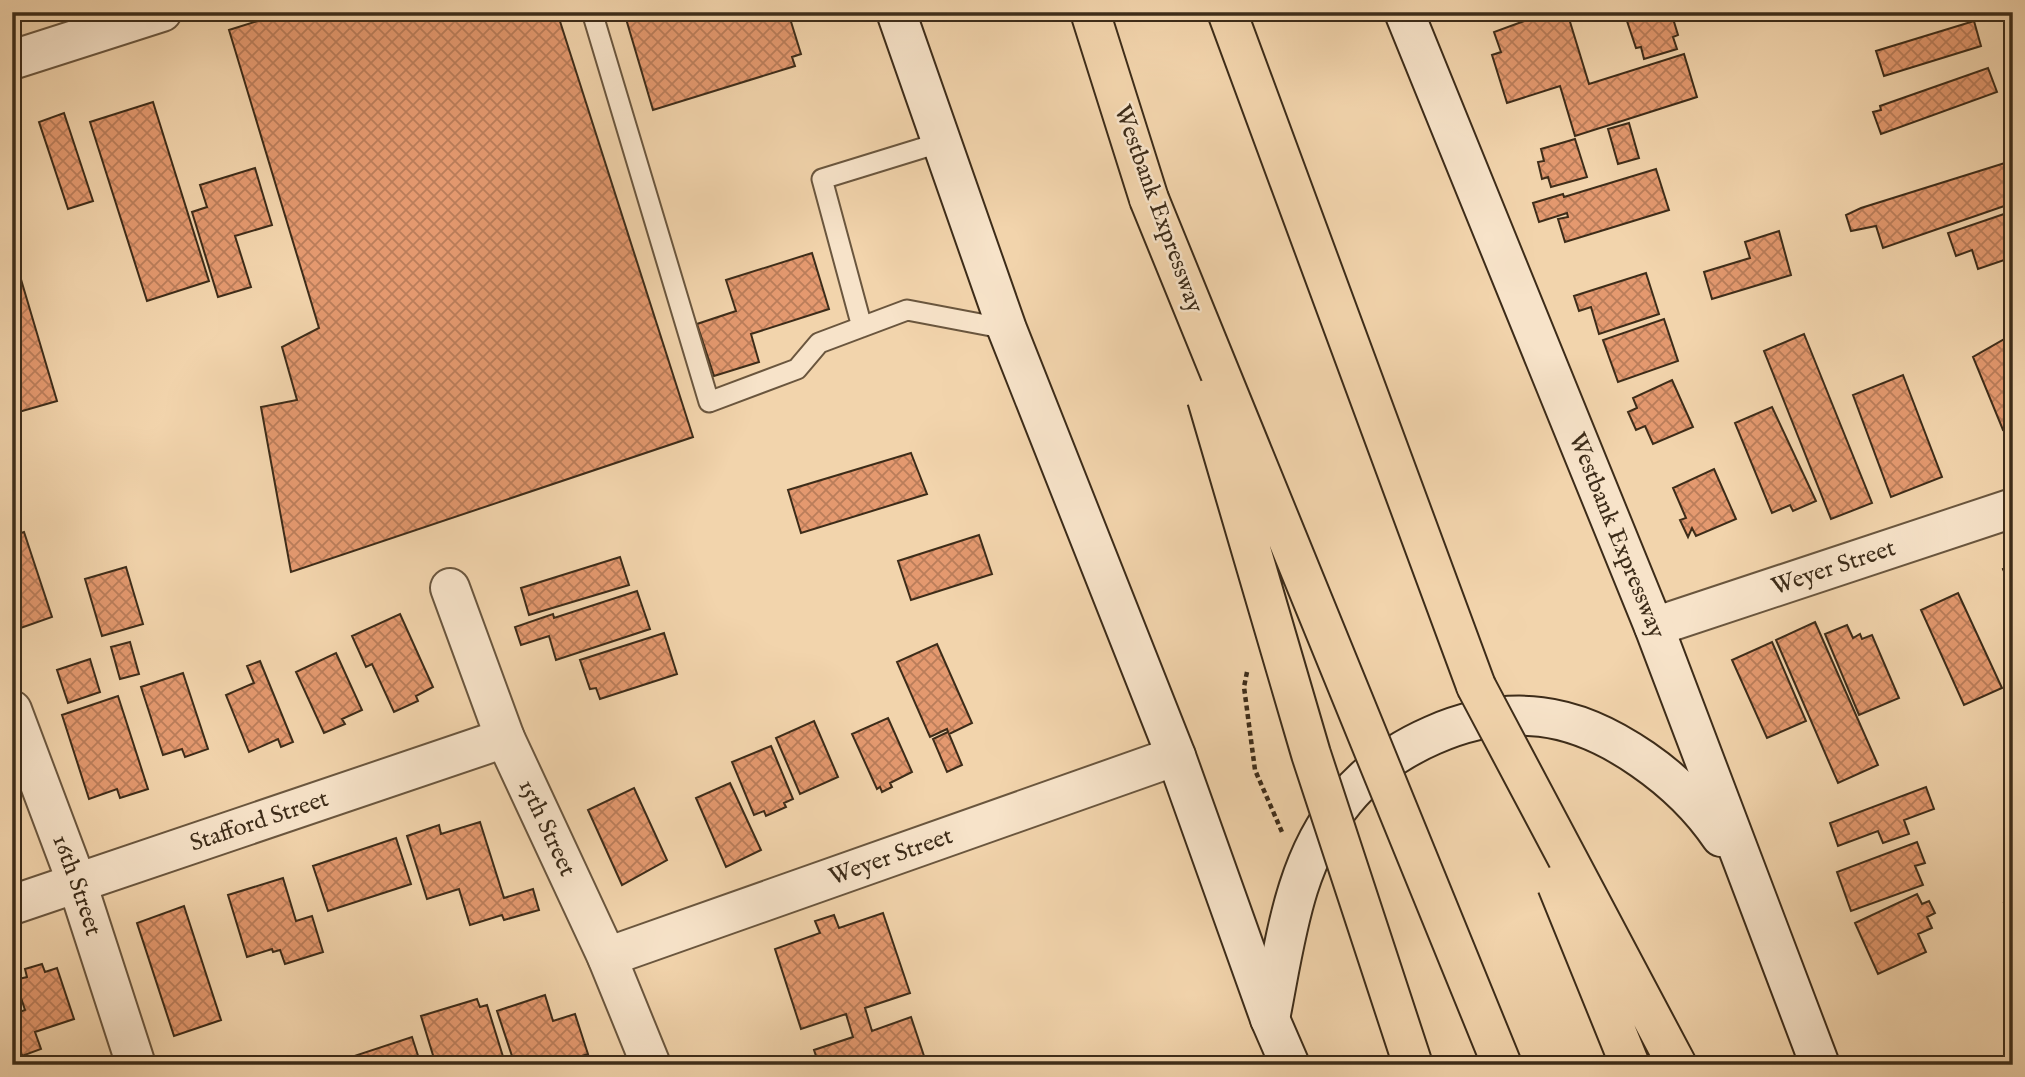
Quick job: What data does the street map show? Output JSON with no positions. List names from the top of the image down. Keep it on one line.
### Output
{"streets":{"highway":["Westbank Expressway"],"main road":["Weyer Street","Stafford Street","15th Street","16th Street"]},"crossings":[["Westbank Expressway","Weyer Street"],["Weyer Street","15th Street"],["Stafford Street","15th Street"],["Stafford Street","16th Street"]]}
